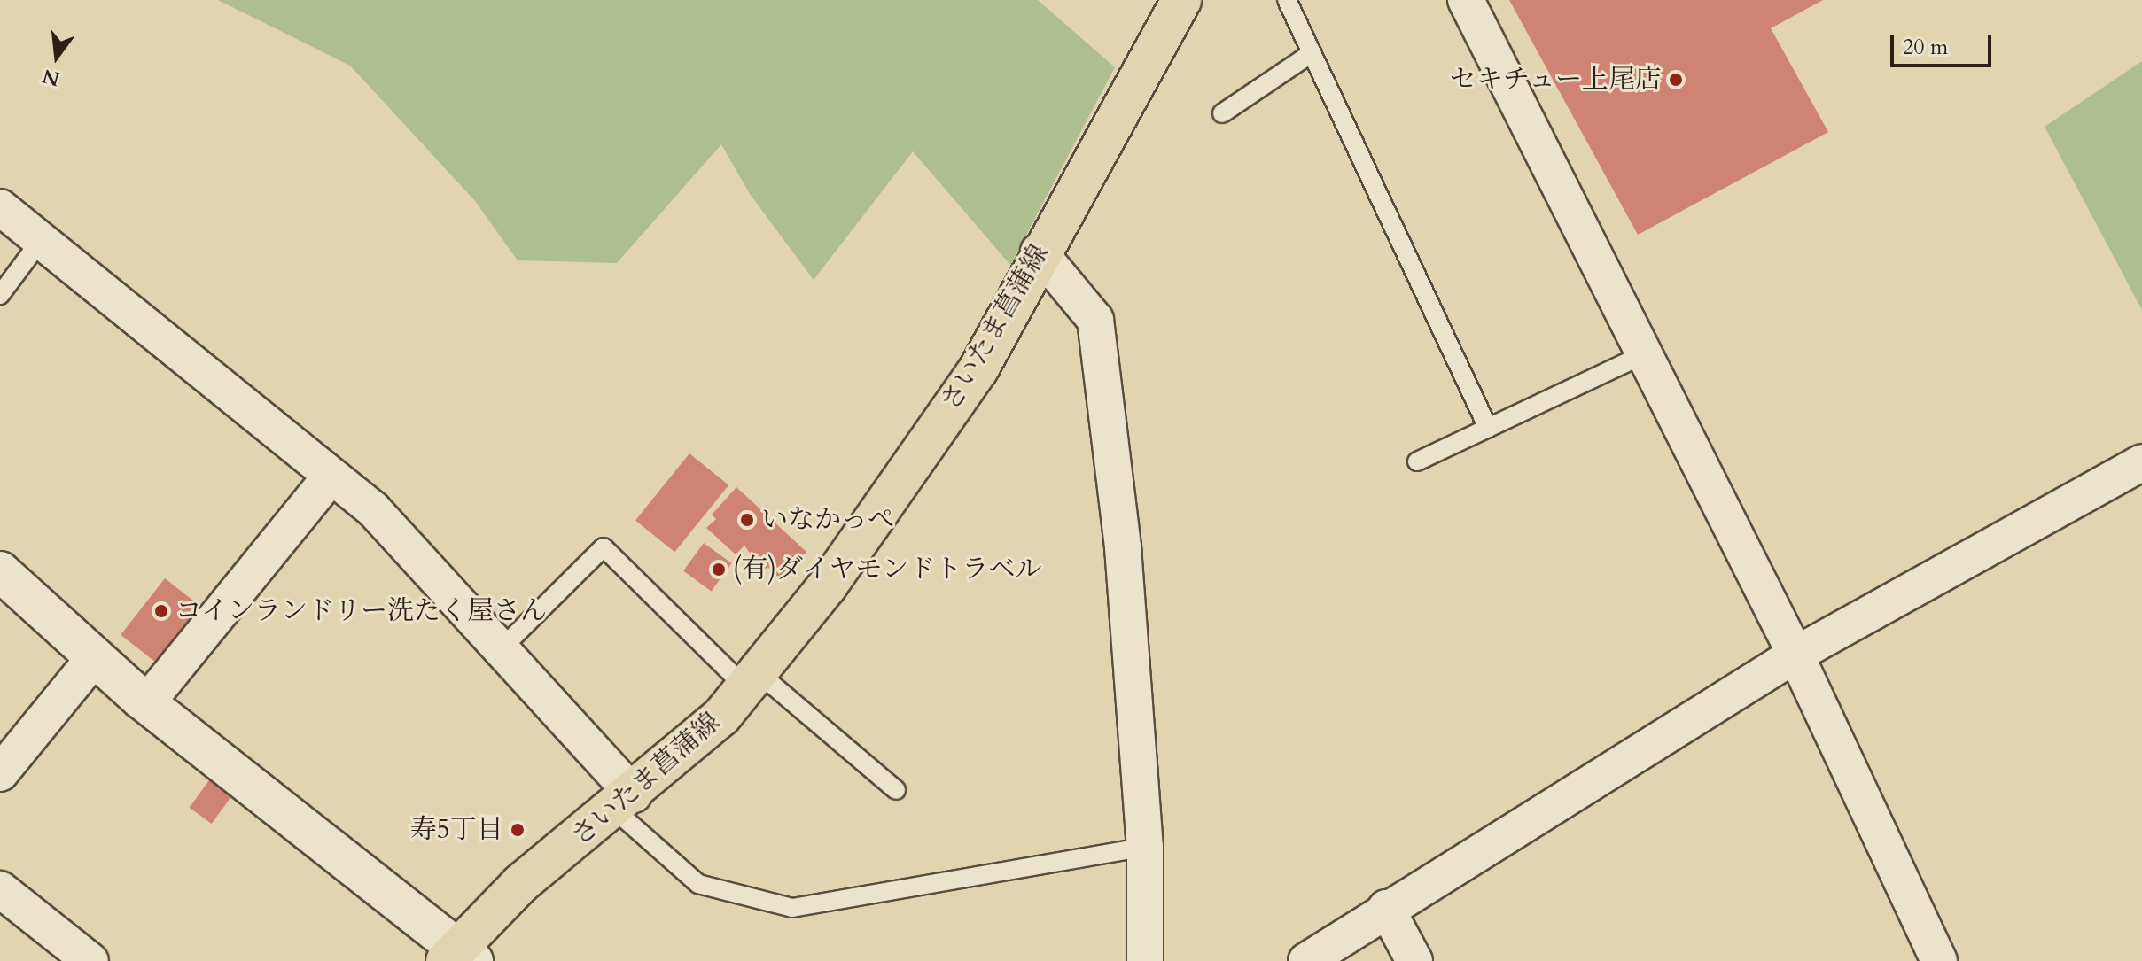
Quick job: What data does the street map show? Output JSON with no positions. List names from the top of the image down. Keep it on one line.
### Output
{"streets":{"main road":["さいたま菖蒲線"]},"places":["セキチュー上尾店","いなかっぺ","(有)ダイヤモンドトラベル","コインランドリー洗たく屋さん","寿5丁目"],"scale_bar":"20 m","north":"bottom"}
